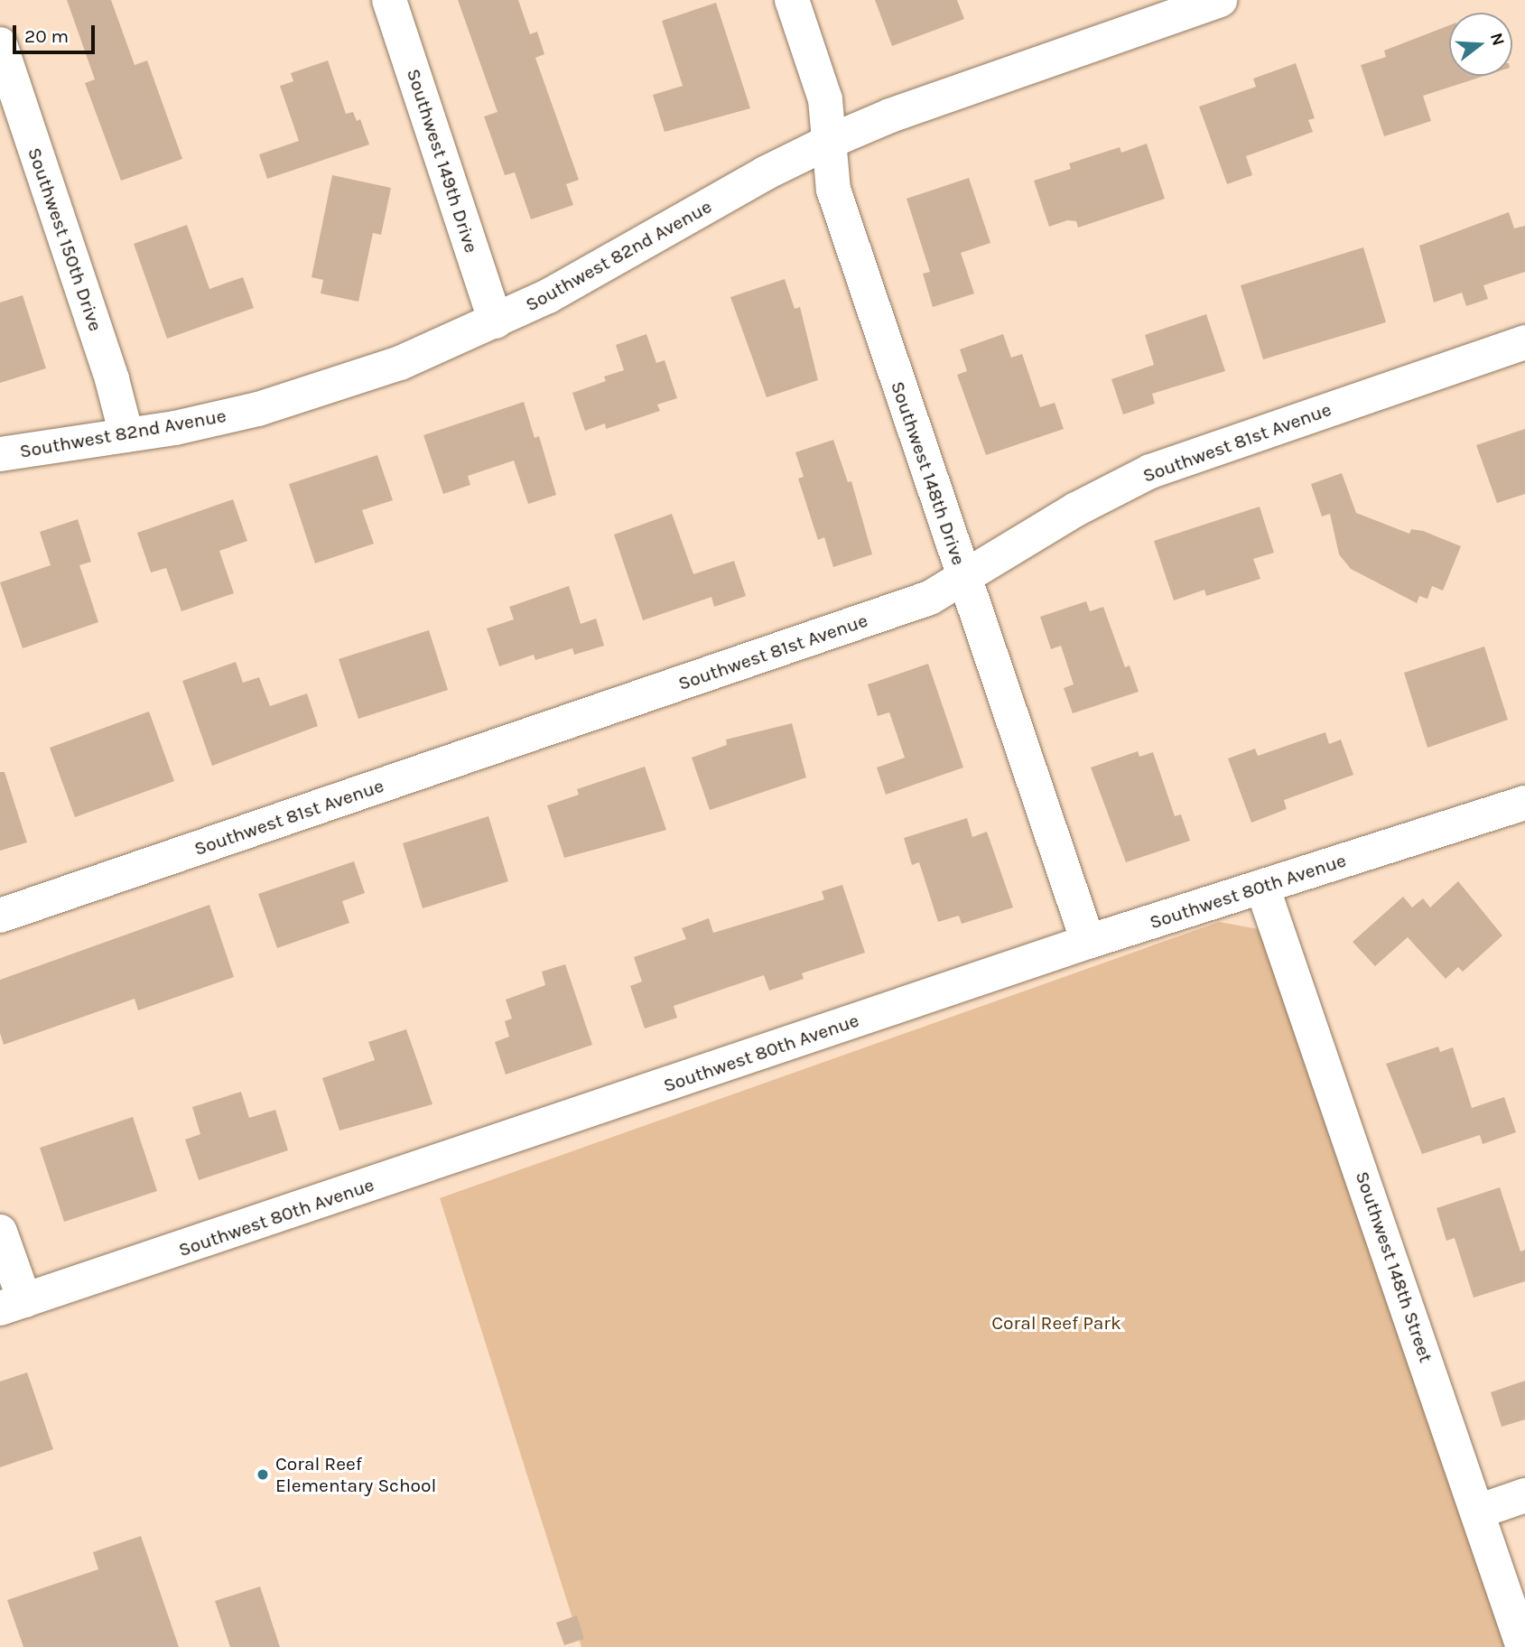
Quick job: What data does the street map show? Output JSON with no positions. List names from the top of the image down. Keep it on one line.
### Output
{"streets":{"street":["Southwest 149th Drive","Southwest 150th Drive","Southwest 82nd Avenue","Southwest 81st Avenue","Southwest 148th Drive","Southwest 80th Avenue","Southwest 148th Street"]},"crossings":[["Southwest 149th Drive","Southwest 82nd Avenue"],["Southwest 150th Drive","Southwest 82nd Avenue"],["Southwest 82nd Avenue","Southwest 148th Drive"],["Southwest 81st Avenue","Southwest 148th Drive"],["Southwest 148th Drive","Southwest 80th Avenue"],["Southwest 80th Avenue","Southwest 148th Street"]],"parks":["Coral Reef Park"],"places":["Coral Reef Elementary School"],"scale_bar":"20 m","north":"right"}
